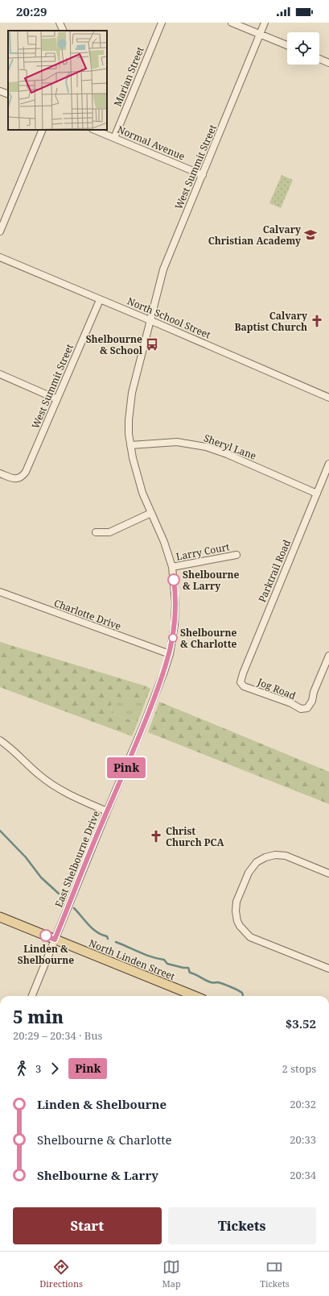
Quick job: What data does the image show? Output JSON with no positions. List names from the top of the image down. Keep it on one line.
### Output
{"streets":{"main road":["North Linden Street"],"street":["Marian Street","Normal Avenue","West Summit Street","North School Street","Sheryl Lane","Larry Court","Parktrail Road","Charlotte Drive","Jog Road","East Shelbourne Drive"]},"crossings":[["Marian Street","Normal Avenue"],["Normal Avenue","West Summit Street"],["West Summit Street","North School Street"],["West Summit Street","Sheryl Lane"],["West Summit Street","East Shelbourne Drive"],["Sheryl Lane","Parktrail Road"],["Larry Court","East Shelbourne Drive"],["Parktrail Road","Jog Road"],["Charlotte Drive","East Shelbourne Drive"],["East Shelbourne Drive","North Linden Street"]],"places":{"school or university":["Calvary Christian Academy"],"church":["Calvary Baptist Church","Christ Church PCA"],"bus stop":["Shelbourne & School"],"other":["Shelbourne & Larry","Shelbourne & Charlotte","Linden & Shelbourne"]},"lines":["bus line Pink"],"page":{"status":"20:29","on_map":"Pink","heading":["5 min","20:29 – 20:34 · Bus","$3.52"],"legs":["3","Pink","2 stops"],"list":[{"name":"Linden & Shelbourne","value":"20:32"},{"name":"Shelbourne & Charlotte","value":"20:33"},{"name":"Shelbourne & Larry","value":"20:34"}],"buttons":["Start","Tickets"],"tabs":["Directions","Map","Tickets"]}}
